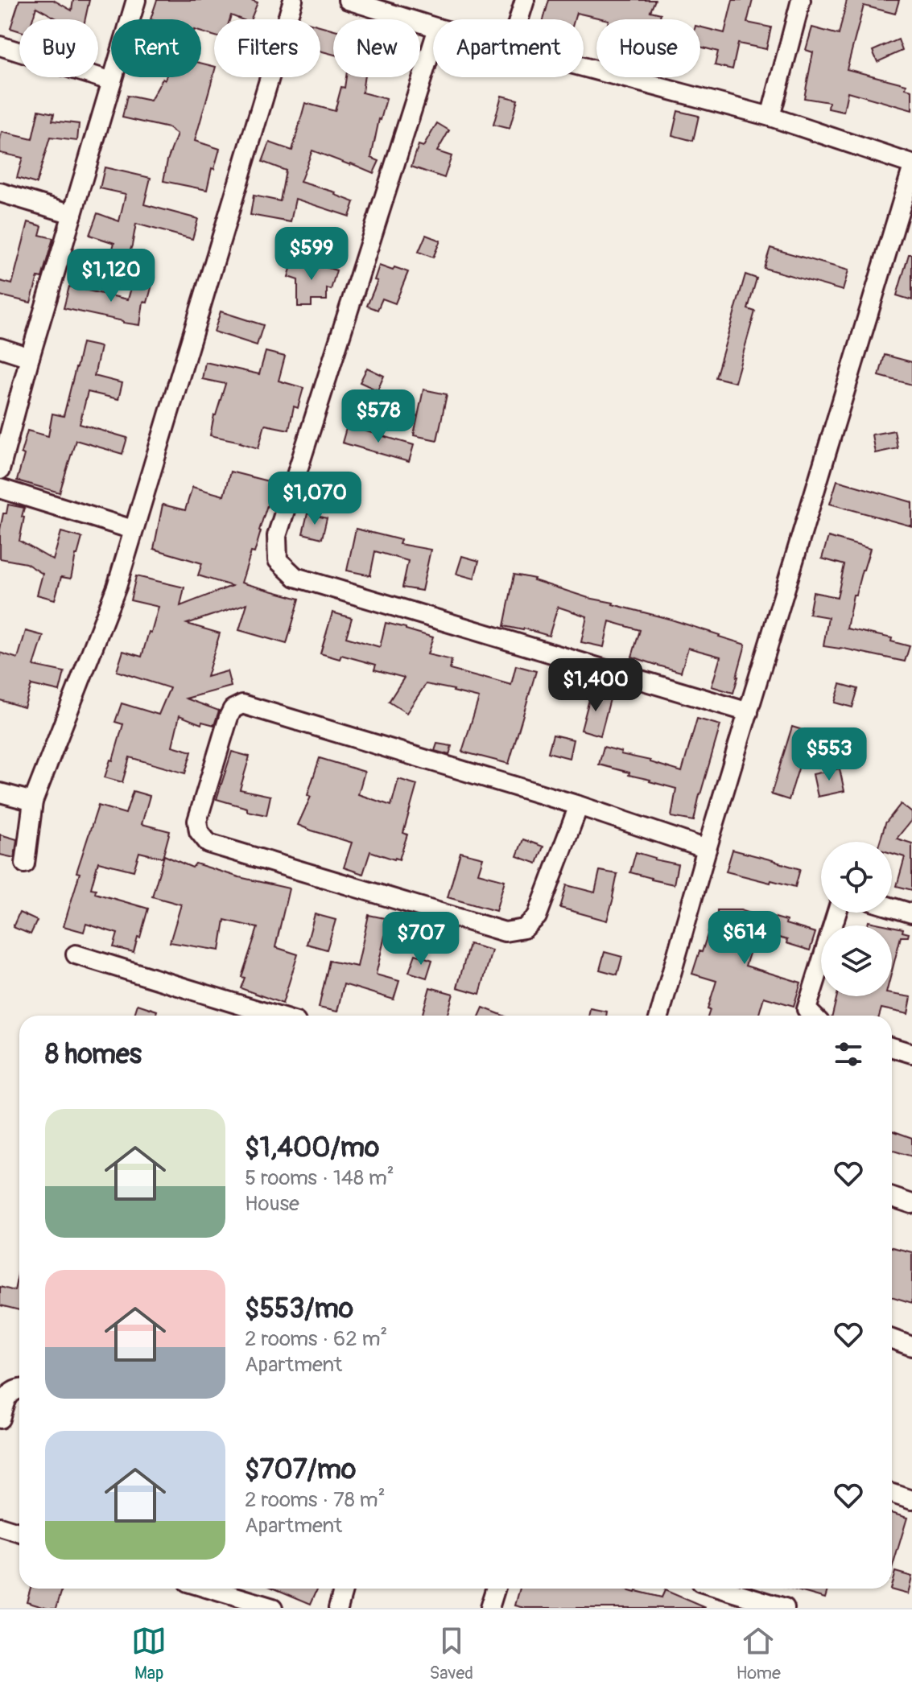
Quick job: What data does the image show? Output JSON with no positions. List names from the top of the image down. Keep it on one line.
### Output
{"page":{"chip":["Buy","Rent","Filters","New","Apartment","House"],"price":["$599","$1,120","$578","$1,070","$1,400","$553","$614","$707"],"heading":"8 homes","list":[{"name":"$1,400/mo","note":"5 rooms · 148 m² · House"},{"name":"$553/mo","note":"2 rooms · 62 m² · Apartment"},{"name":"$707/mo","note":"2 rooms · 78 m² · Apartment"}],"tabs":["Map","Saved","Home"]}}
